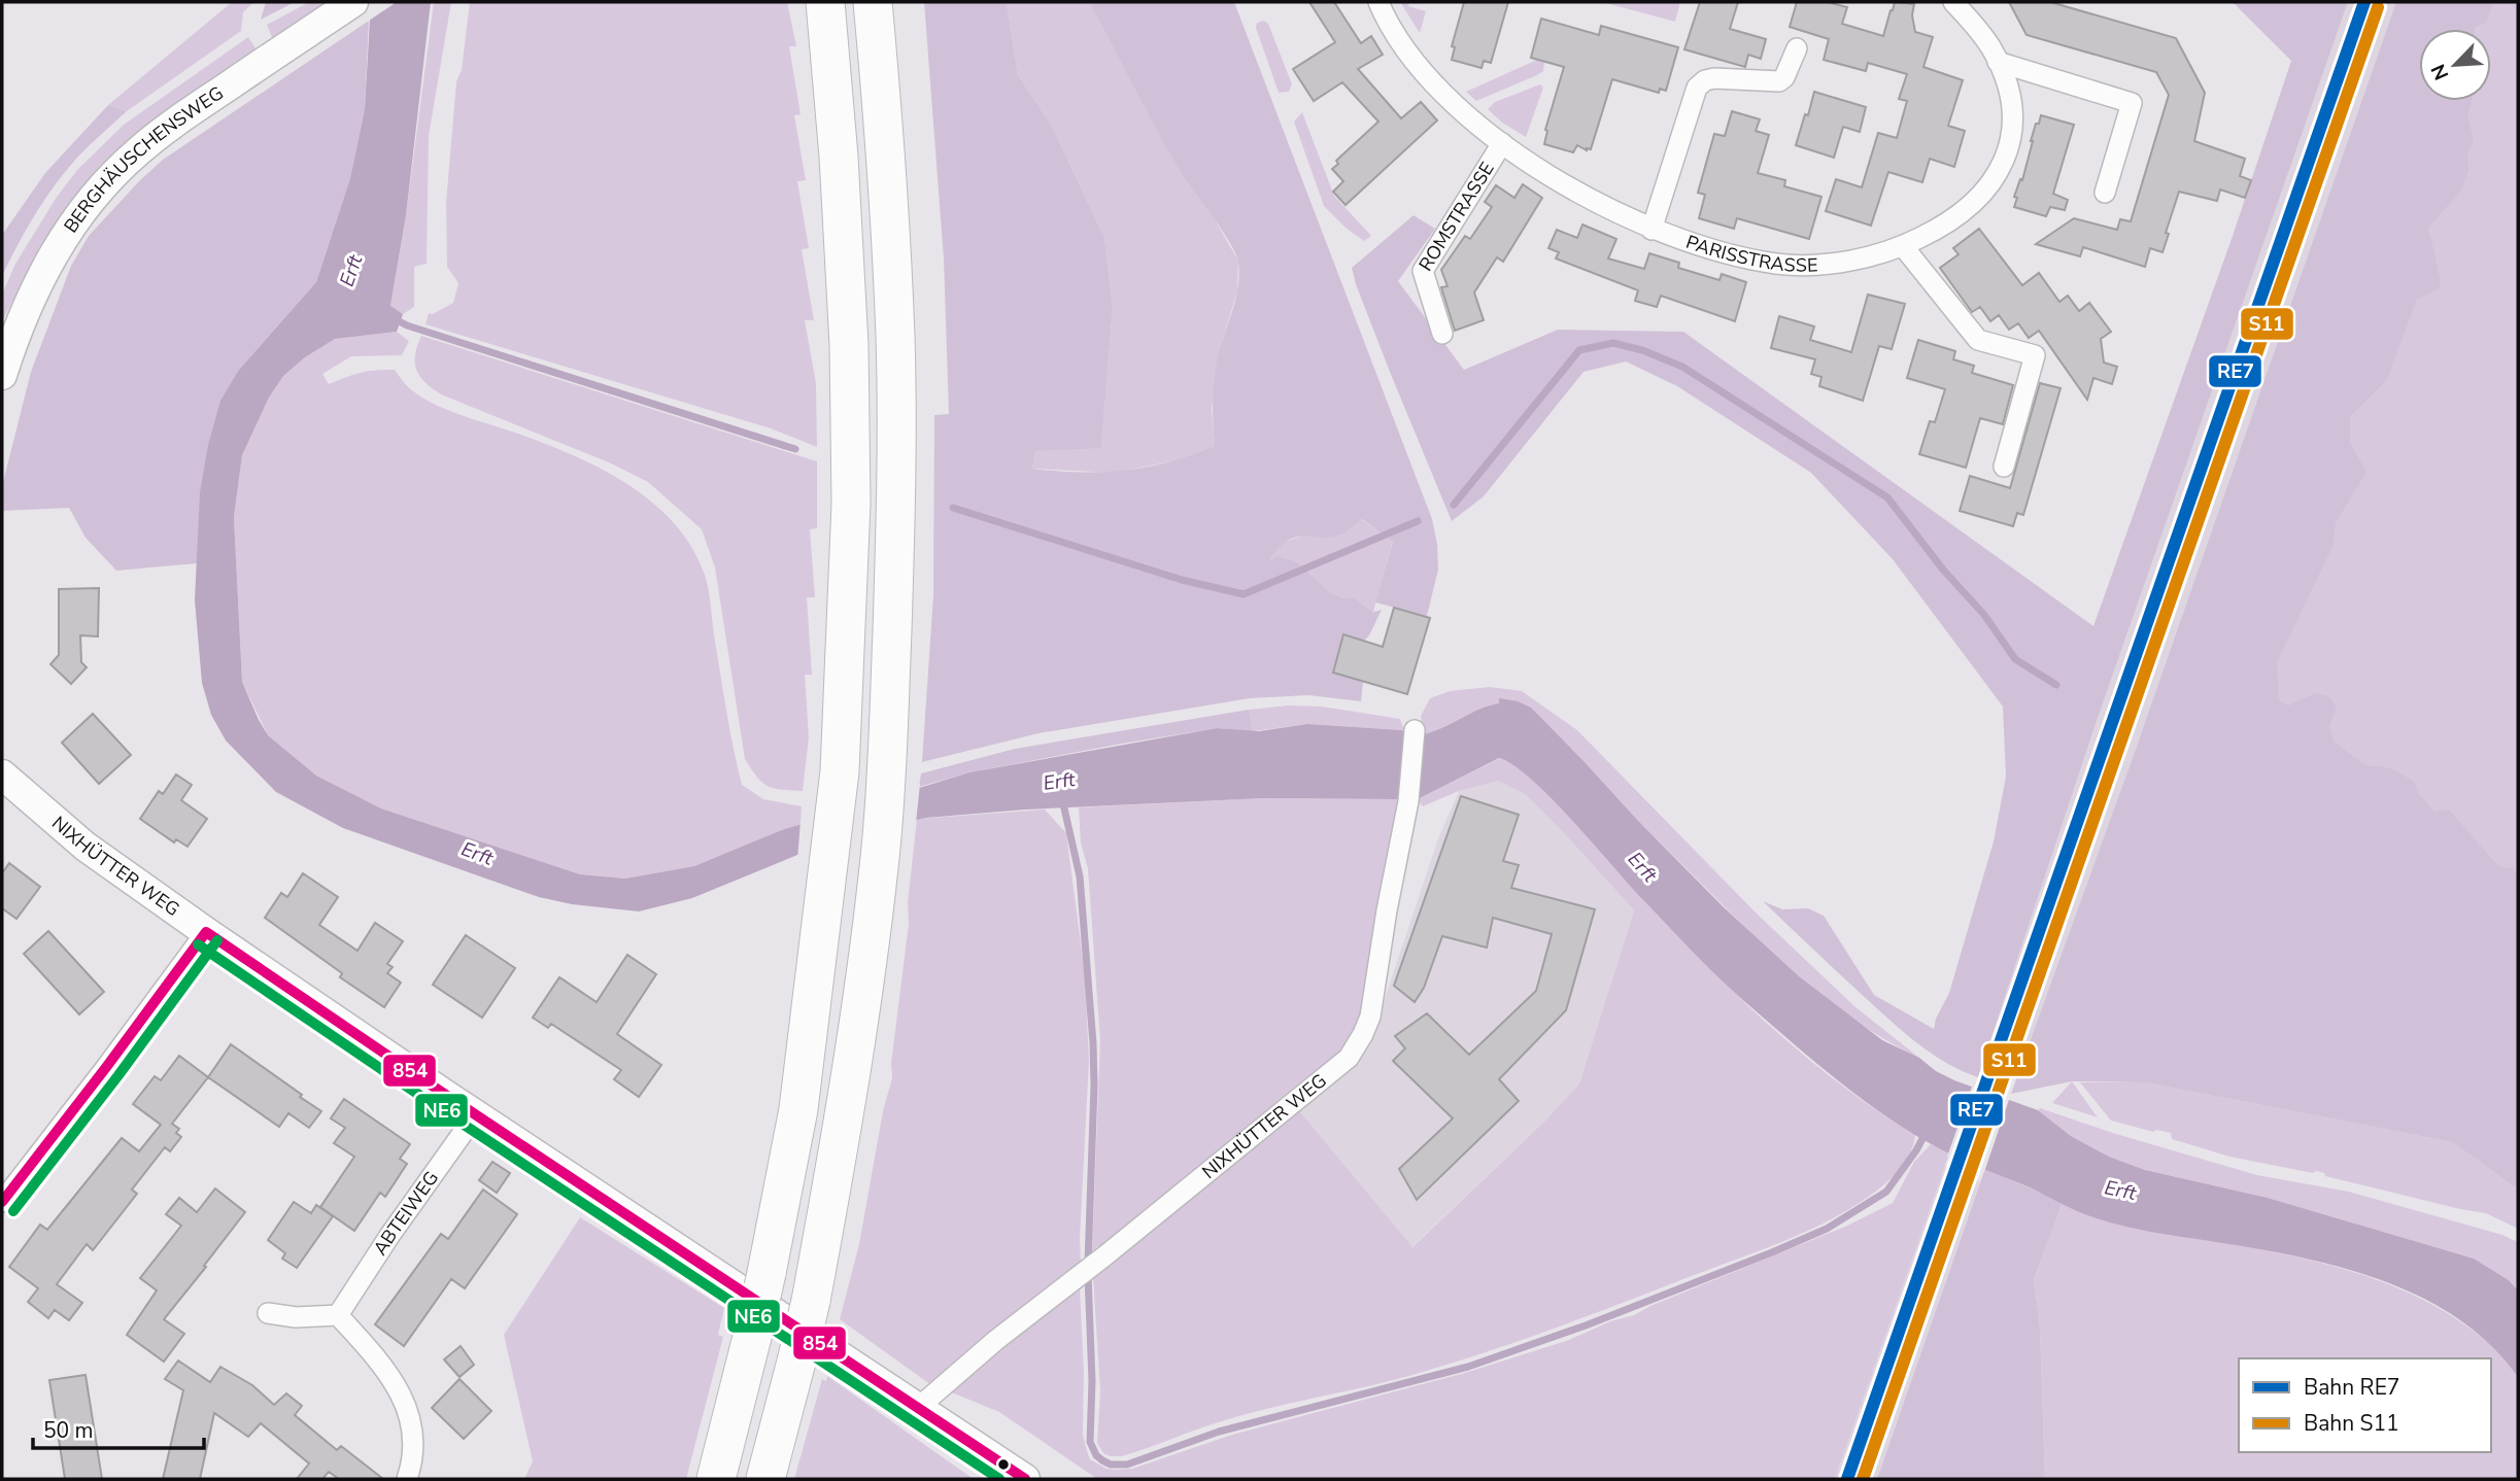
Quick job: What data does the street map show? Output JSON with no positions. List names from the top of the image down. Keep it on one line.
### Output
{"streets":{"main road":["BERGHÄUSCHENSWEG","NIXHÜTTER WEG"],"street":["ROMSTRASSE","PARISSTRASSE","ABTEIWEG"]},"crossings":[["ROMSTRASSE","PARISSTRASSE"],["NIXHÜTTER WEG","ABTEIWEG"]],"water":["Erft"],"lines":["rail line RE7","rail line S11","transit line 854","transit line NE6"],"legend":["Bahn RE7","Bahn S11"],"scale_bar":"50 m","north":"bottom left"}
